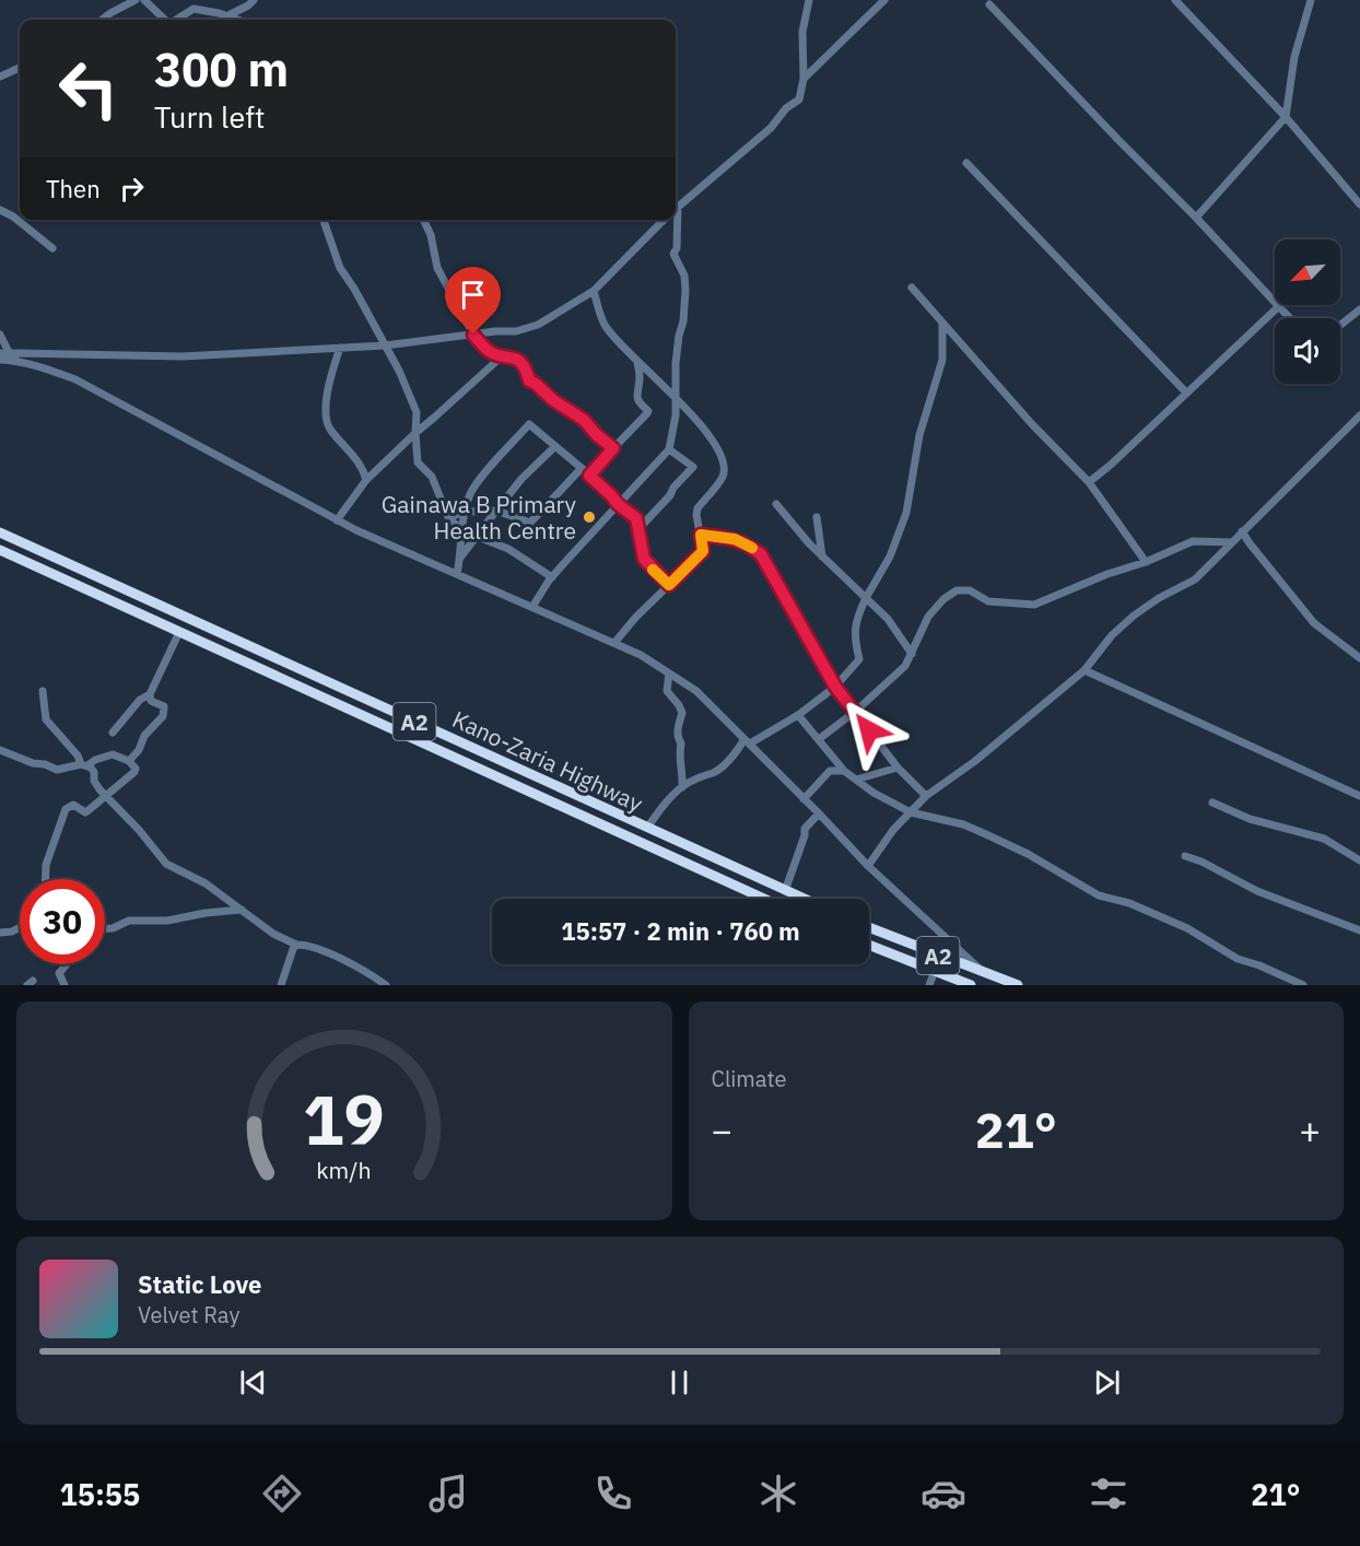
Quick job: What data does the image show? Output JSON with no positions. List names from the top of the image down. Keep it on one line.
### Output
{"streets":{"highway":["A2","Kano-Zaria Highway"]},"places":["Gainawa B Primary Health Centre"],"north":"bottom left","page":{"turn":["300 m","Turn left"],"then":"Then","limit":"30","trip":"15:57 · 2 min · 760 m","tile":"Climate","heat":["−","21°","+"],"song":["Static Love","Velvet Ray"],"tabs":["15:55","21°"],"gauge":["19","km/h"]}}
